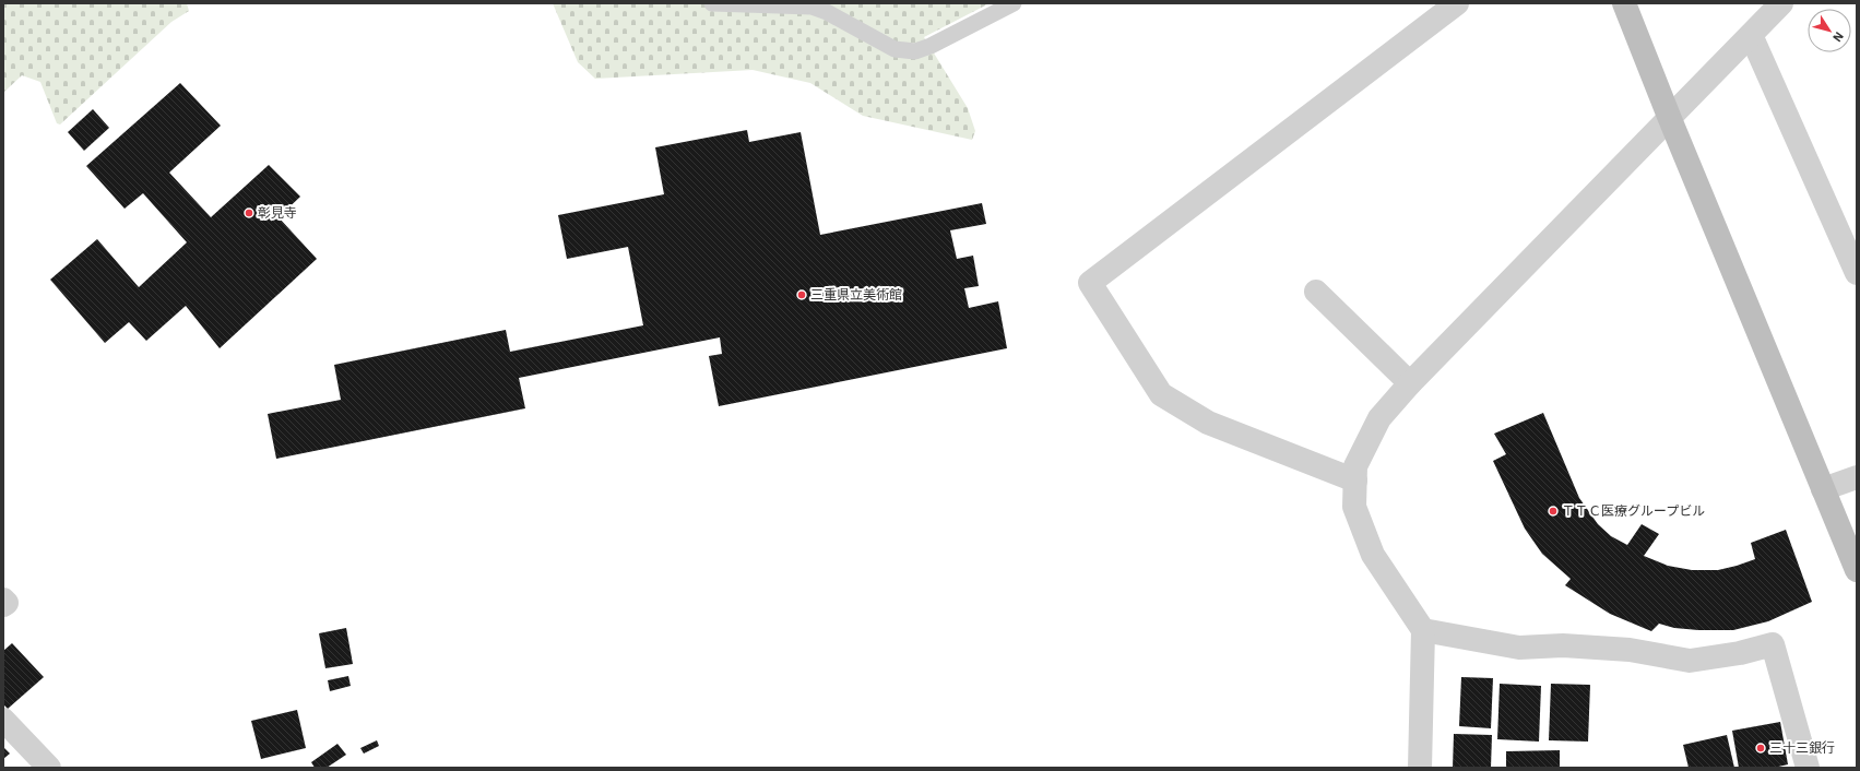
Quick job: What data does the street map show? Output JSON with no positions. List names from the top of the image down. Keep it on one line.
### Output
{"places":["彰見寺","三重県立美術館","ＴＴＣ医療グループビル","三十三銀行"],"north":"bottom right"}
